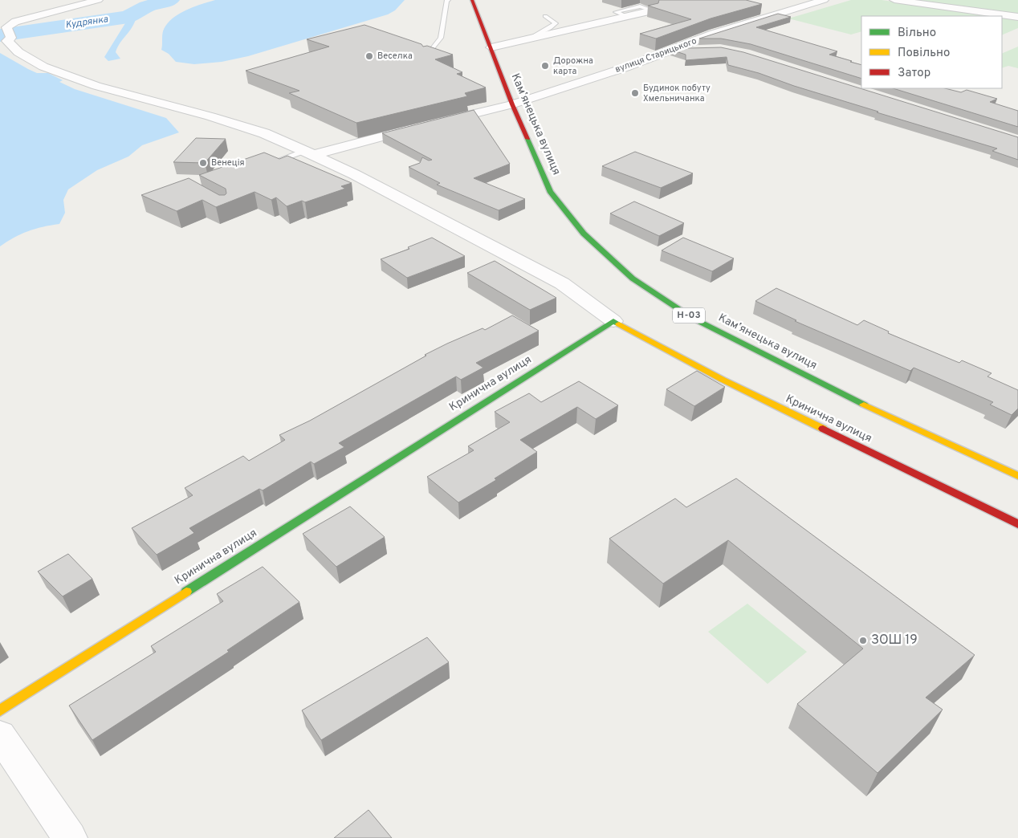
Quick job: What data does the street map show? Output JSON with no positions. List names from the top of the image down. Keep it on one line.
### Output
{"streets":{"main road":["Камʼянецька вулиця","Н-03","Кринична вулиця"],"street":["вулиця Старицького"]},"crossings":[["вулиця Старицького","Камʼянецька вулиця"]],"water":["Кудрянка"],"places":["Веселка","Дорожна карта","Будинок побуту Хмельничанка","Венеція","ЗОШ 19"],"legend":["Вільно","Повільно","Затор"]}
